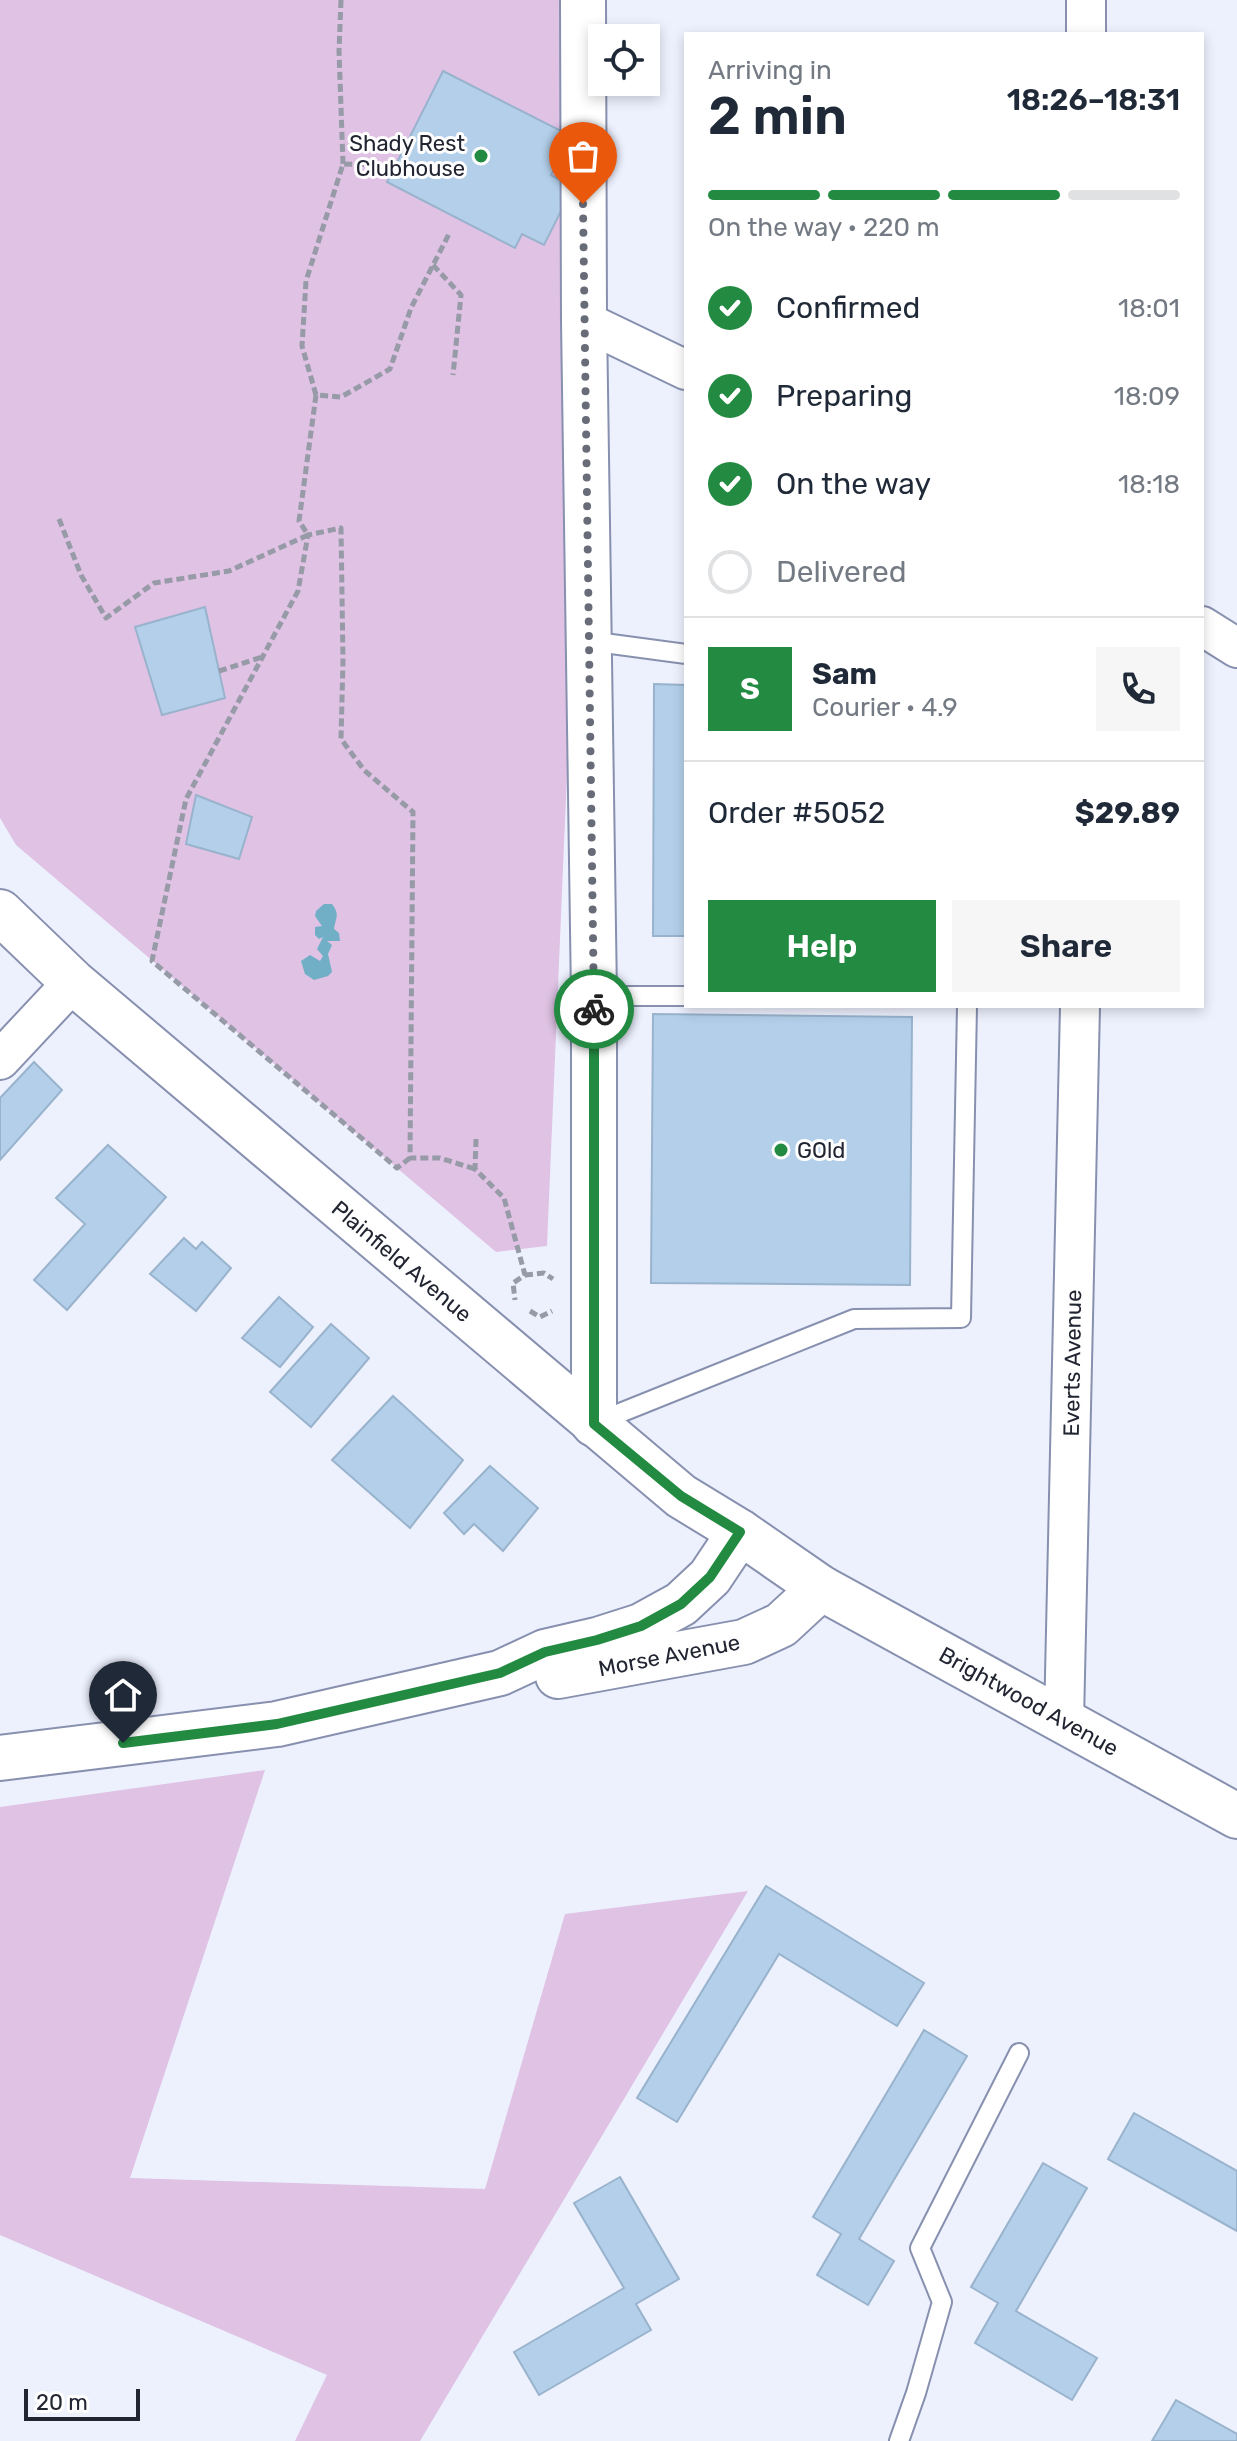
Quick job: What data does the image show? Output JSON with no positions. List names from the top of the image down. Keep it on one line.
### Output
{"streets":{"street":["Plainfield Avenue","Everts Avenue","Morse Avenue","Brightwood Avenue"]},"crossings":[["Plainfield Avenue","Morse Avenue"],["Plainfield Avenue","Brightwood Avenue"],["Everts Avenue","Brightwood Avenue"],["Morse Avenue","Brightwood Avenue"]],"places":["Shady Rest Clubhouse","GOld"],"scale_bar":"20 m","page":{"heading":["2 min","Arriving in","18:26–18:31"],"panel":["Sam","Courier · 4.9","Order #5052","$29.89"],"bar":"On the way · 220 m","list":[["Confirmed","18:01"],["Preparing","18:09"],["On the way","18:18"],"Delivered"],"round":"S","buttons":["Help","Share"],"scale":"20 m"}}
